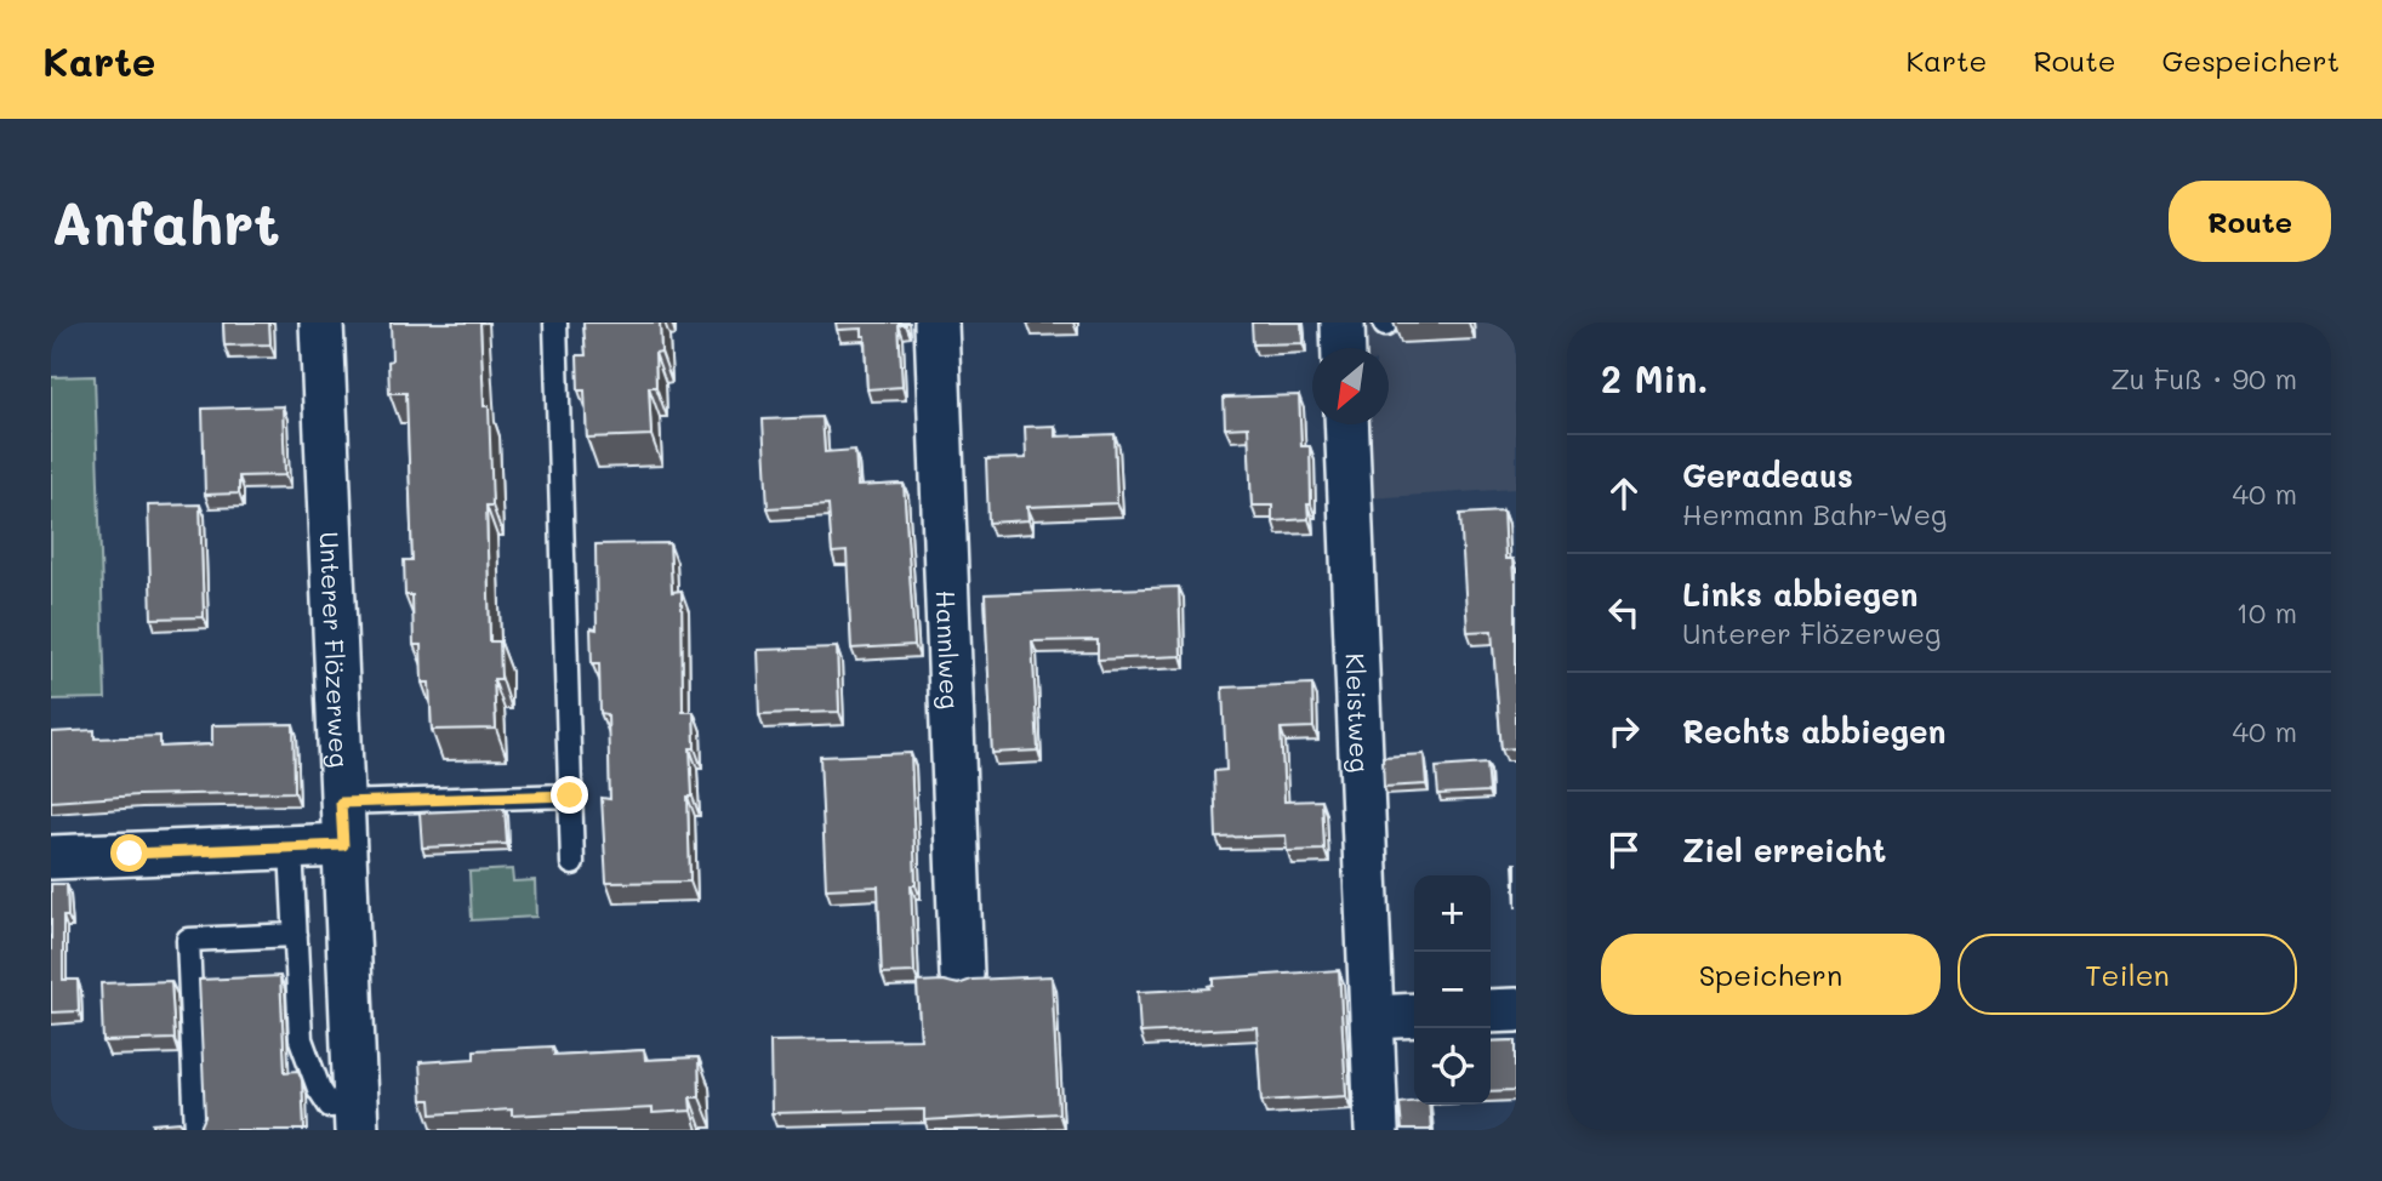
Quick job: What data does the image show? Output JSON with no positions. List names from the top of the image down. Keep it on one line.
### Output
{"streets":{"street":["Hannlweg","Unterer Flözerweg","Kleistweg"]},"north":"bottom left","page":{"header":"Karte","nav":["Karte","Route","Gespeichert"],"buttons":["Route",["Speichern","Teilen"]],"title":"Anfahrt","heading":["2 Min.","Zu Fuß · 90 m"],"list":[["Geradeaus","Hermann Bahr-Weg","40 m"],["Links abbiegen","Unterer Flözerweg","10 m"],["Rechts abbiegen","40 m"],"Ziel erreicht"],"map_buttons":["+","−"]}}
